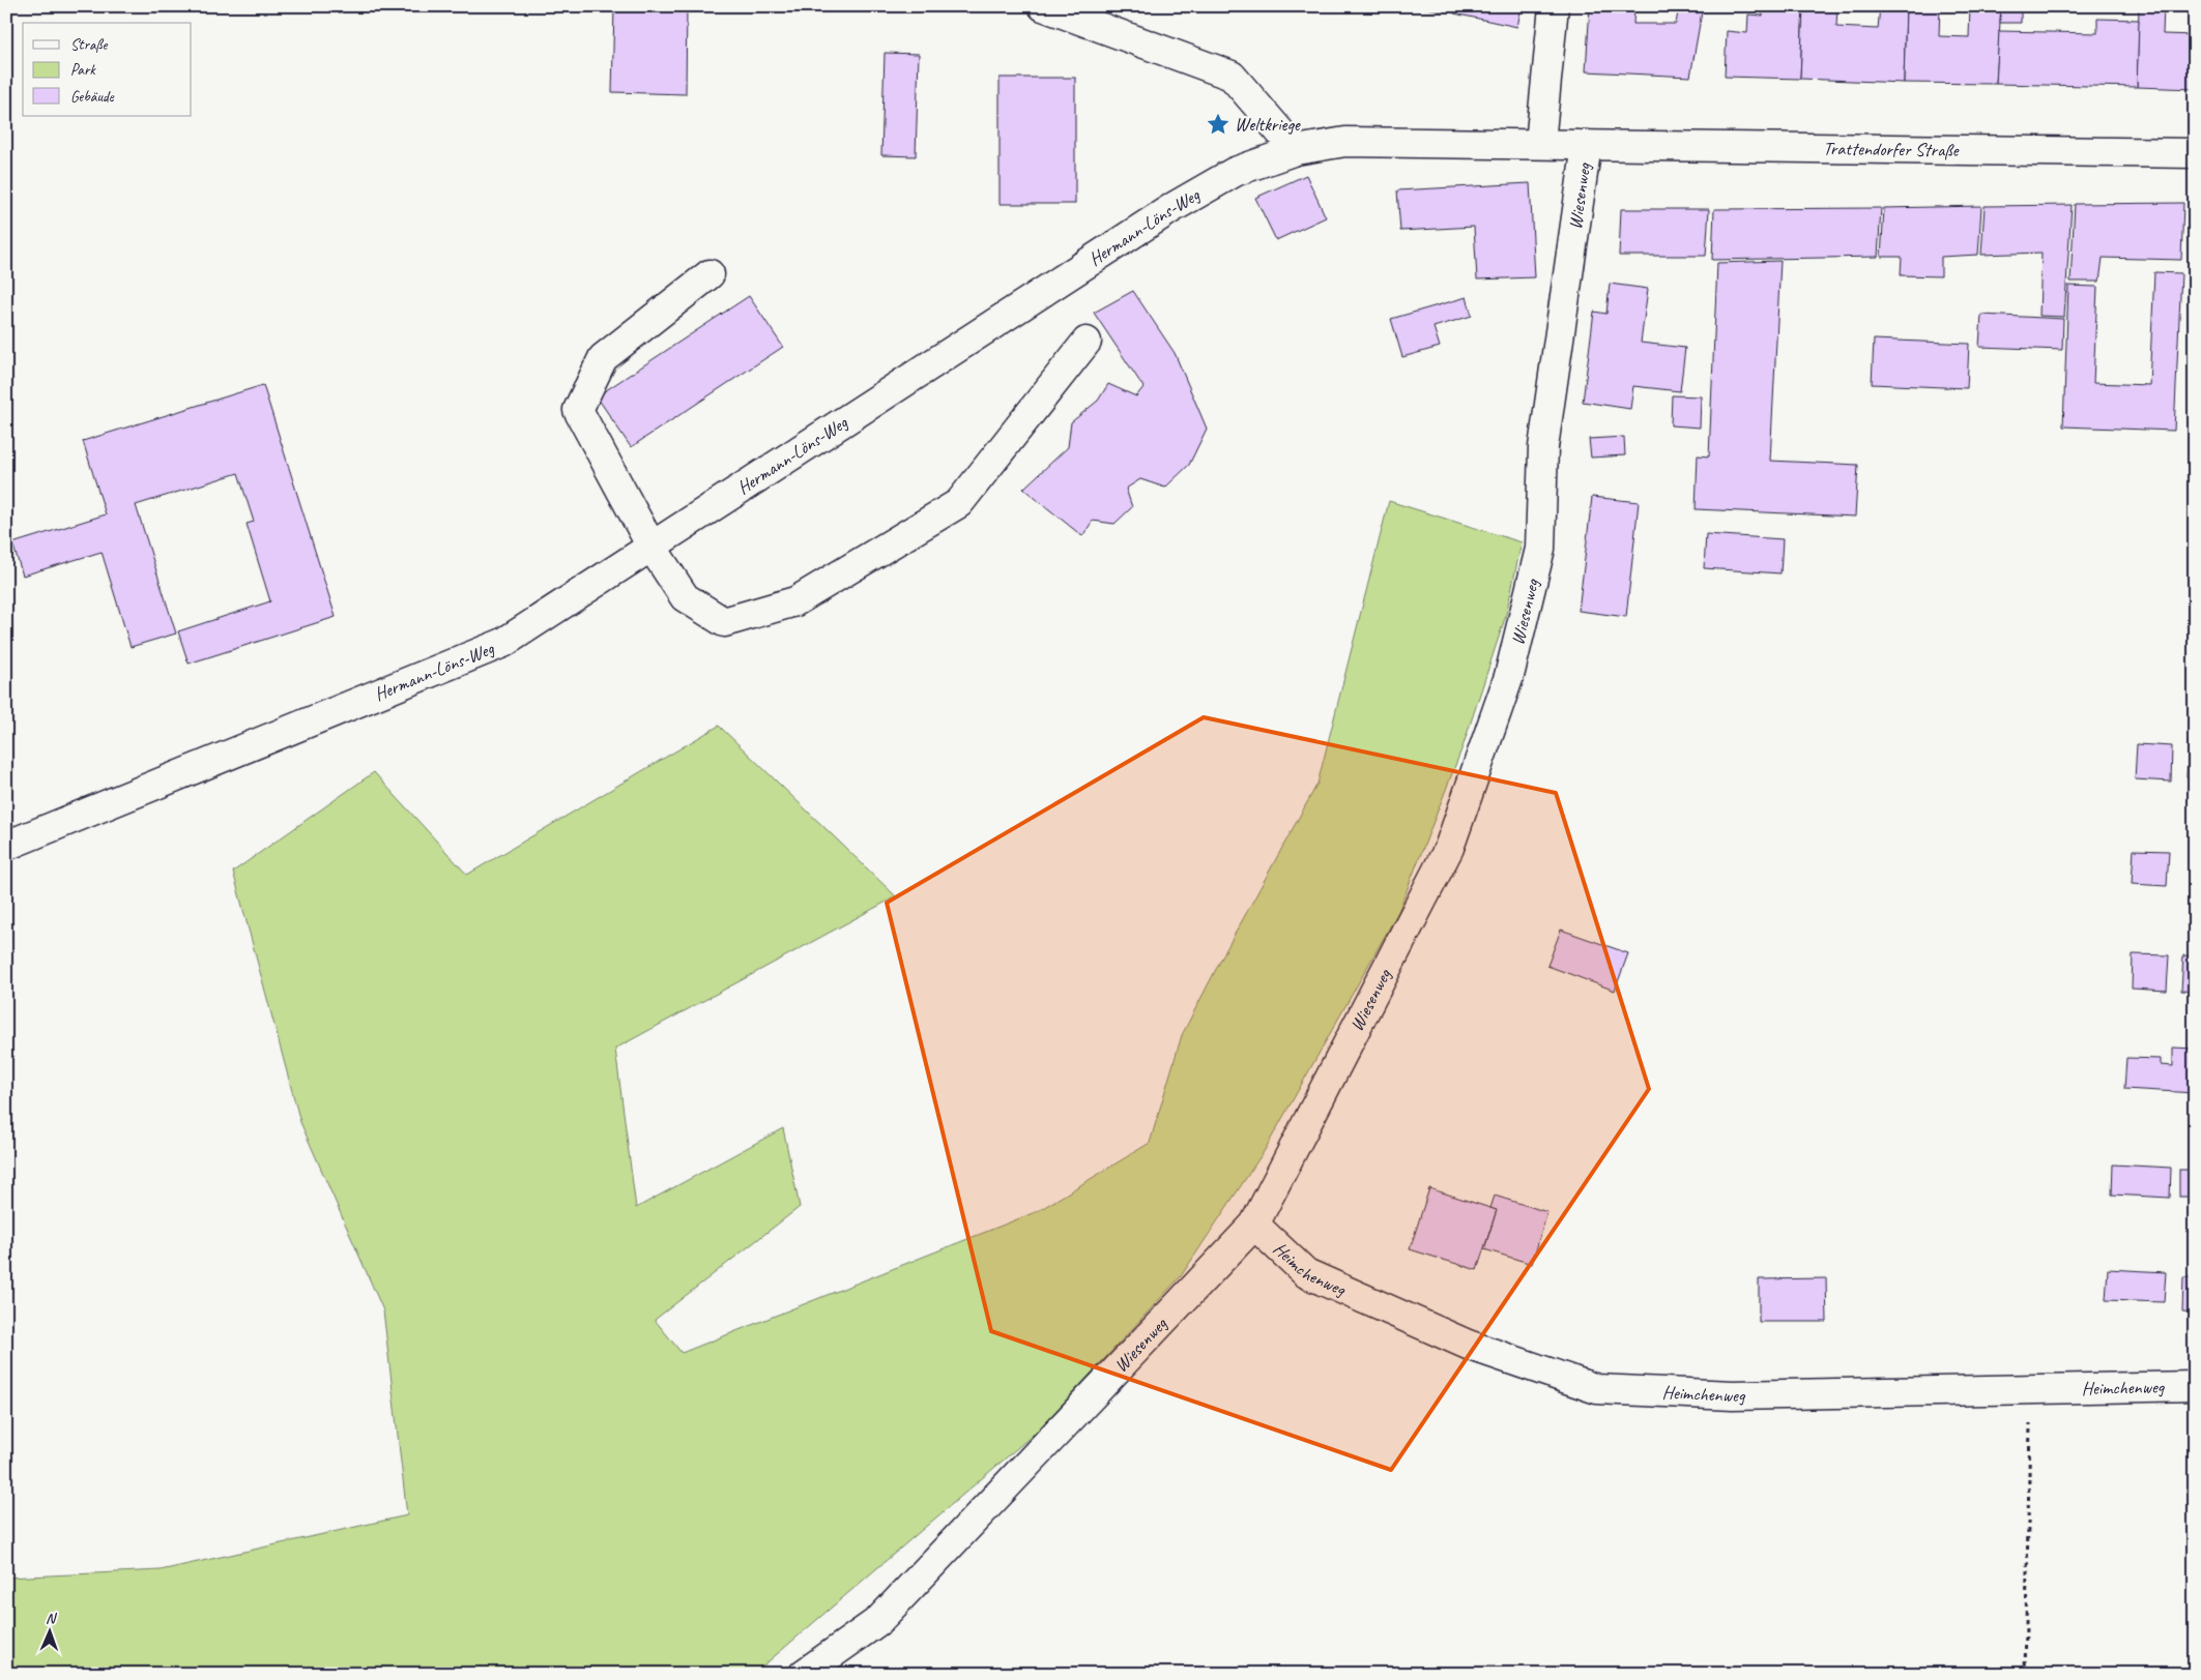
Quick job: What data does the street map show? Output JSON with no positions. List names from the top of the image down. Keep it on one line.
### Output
{"streets":{"street":["Trattendorfer Straße","Wiesenweg","Hermann-Löns-Weg","Heimchenweg"]},"crossings":[["Trattendorfer Straße","Wiesenweg"],["Trattendorfer Straße","Hermann-Löns-Weg"],["Wiesenweg","Hermann-Löns-Weg"],["Wiesenweg","Heimchenweg"]],"places":{"place":["Weltkriege"]},"legend":["Straße","Park","Gebäude"],"north":"top"}
